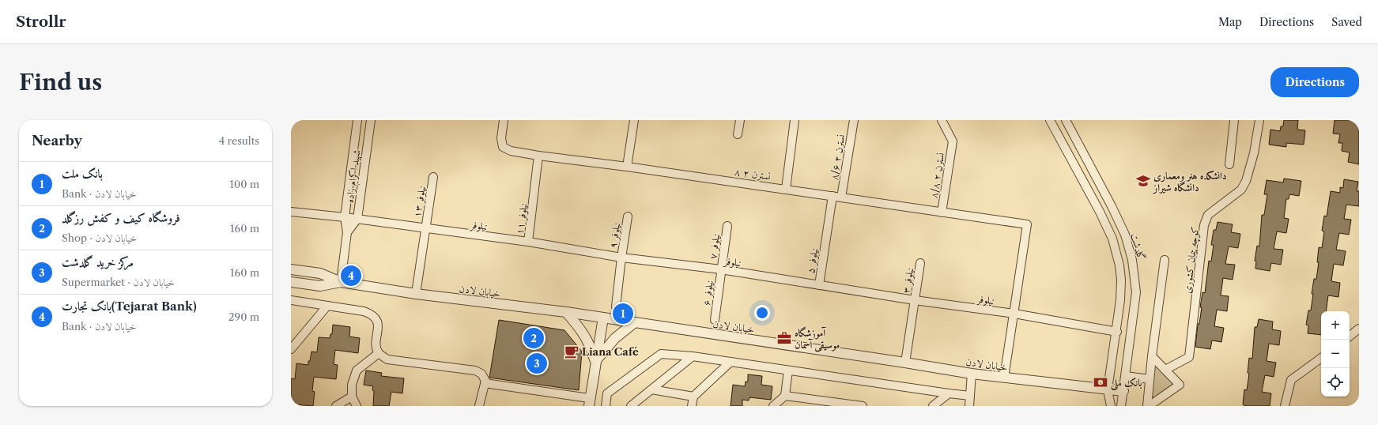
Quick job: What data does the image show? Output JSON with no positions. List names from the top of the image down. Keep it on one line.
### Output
{"streets":{"street":["۸/۶ نسترن ۲","۸ نسترن ۲","۸/۸ نسترن ۲","شهید اکرام زاده","۱۳ نیلوفر","۱۱ نیلوفر","نیلوفر","۹ نیلوفر","۷ نیلوفر","گلدشت","کوچه پیمان کشوری","۵ نیلوفر","۳ نیلوفر","خیابان لادن","۶ نیلوفر"]},"crossings":[["۸/۶ نسترن ۲","۸ نسترن ۲"],["۸ نسترن ۲","۸/۸ نسترن ۲"],["۸ نسترن ۲","۱۱ نیلوفر"],["۸ نسترن ۲","نیلوفر"],["۸ نسترن ۲","۵ نیلوفر"],["شهید اکرام زاده","نیلوفر"],["شهید اکرام زاده","خیابان لادن"],["۱۳ نیلوفر","نیلوفر"],["۱۳ نیلوفر","خیابان لادن"],["۱۱ نیلوفر","نیلوفر"],["نیلوفر","۹ نیلوفر"],["نیلوفر","۷ نیلوفر"],["نیلوفر","۵ نیلوفر"],["نیلوفر","۳ نیلوفر"],["نیلوفر","۶ نیلوفر"],["۷ نیلوفر","۶ نیلوفر"],["گلدشت","خیابان لادن"],["۳ نیلوفر","خیابان لادن"]],"places":{"school or university":["دانشکده هنر‌ ومعماری دانشگاه شیراز"],"office":["آموزشگاه موسیقی آسمان"],"cafe":["Liana Café"],"bank":["بانک ملی"]},"page":{"header":"Strollr","nav":["Map","Directions","Saved"],"buttons":"Directions","title":"Find us","heading":["Nearby","4 results"],"list":[{"mark":"1","name":"بانک ملت","note":"Bank · خیابان لادن","value":"100 m"},{"mark":"2","name":"فروشگاه کیف و کفش رزگلد","note":"Shop · خیابان لادن","value":"160 m"},{"mark":"3","name":"مرکز خرید گلدشت","note":"Supermarket · خیابان لادن","value":"160 m"},{"mark":"4","name":"بانک تجارت(Tejarat Bank)","note":"Bank · خیابان لادن","value":"290 m"}],"pins":["4","1","2","3"],"map_buttons":["+","−"]}}
